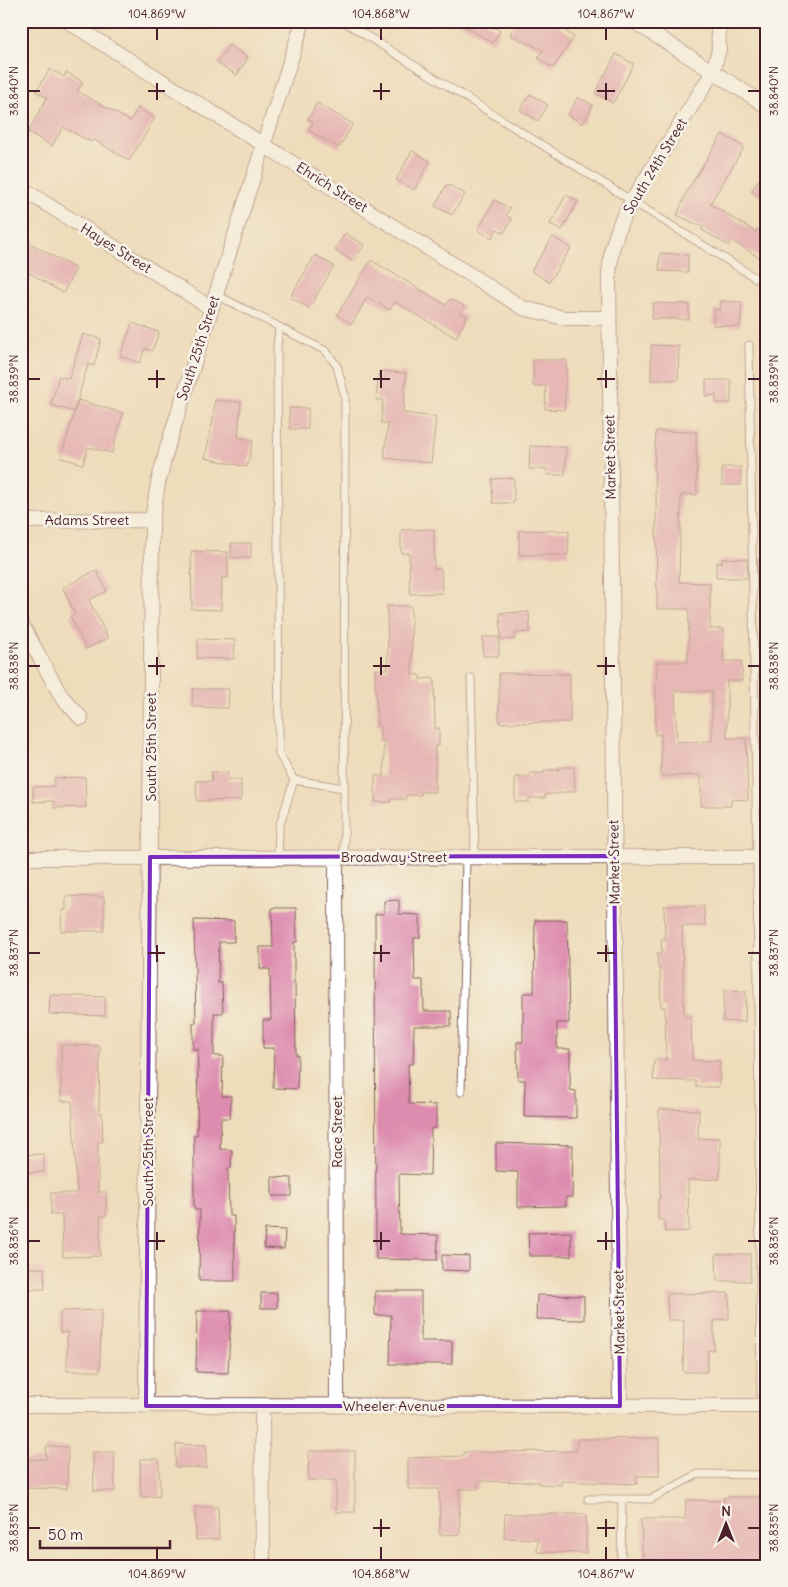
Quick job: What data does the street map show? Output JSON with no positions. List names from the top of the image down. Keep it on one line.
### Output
{"streets":{"street":["South 24th Street","Ehrich Street","Hayes Street","South 25th Street","Market Street","Adams Street","Broadway Street","Race Street","Wheeler Avenue"]},"crossings":[["South 24th Street","Ehrich Street"],["South 24th Street","Market Street"],["Ehrich Street","South 25th Street"],["Ehrich Street","Market Street"],["Hayes Street","South 25th Street"],["South 25th Street","Adams Street"],["South 25th Street","Broadway Street"],["South 25th Street","Wheeler Avenue"],["Market Street","Broadway Street"],["Market Street","Wheeler Avenue"],["Broadway Street","Race Street"],["Race Street","Wheeler Avenue"]],"scale_bar":"50 m","north":"top","coordinates":["104.869°W","104.868°W","104.867°W","38.840°N","38.839°N","38.838°N","38.837°N","38.836°N","38.835°N"]}
